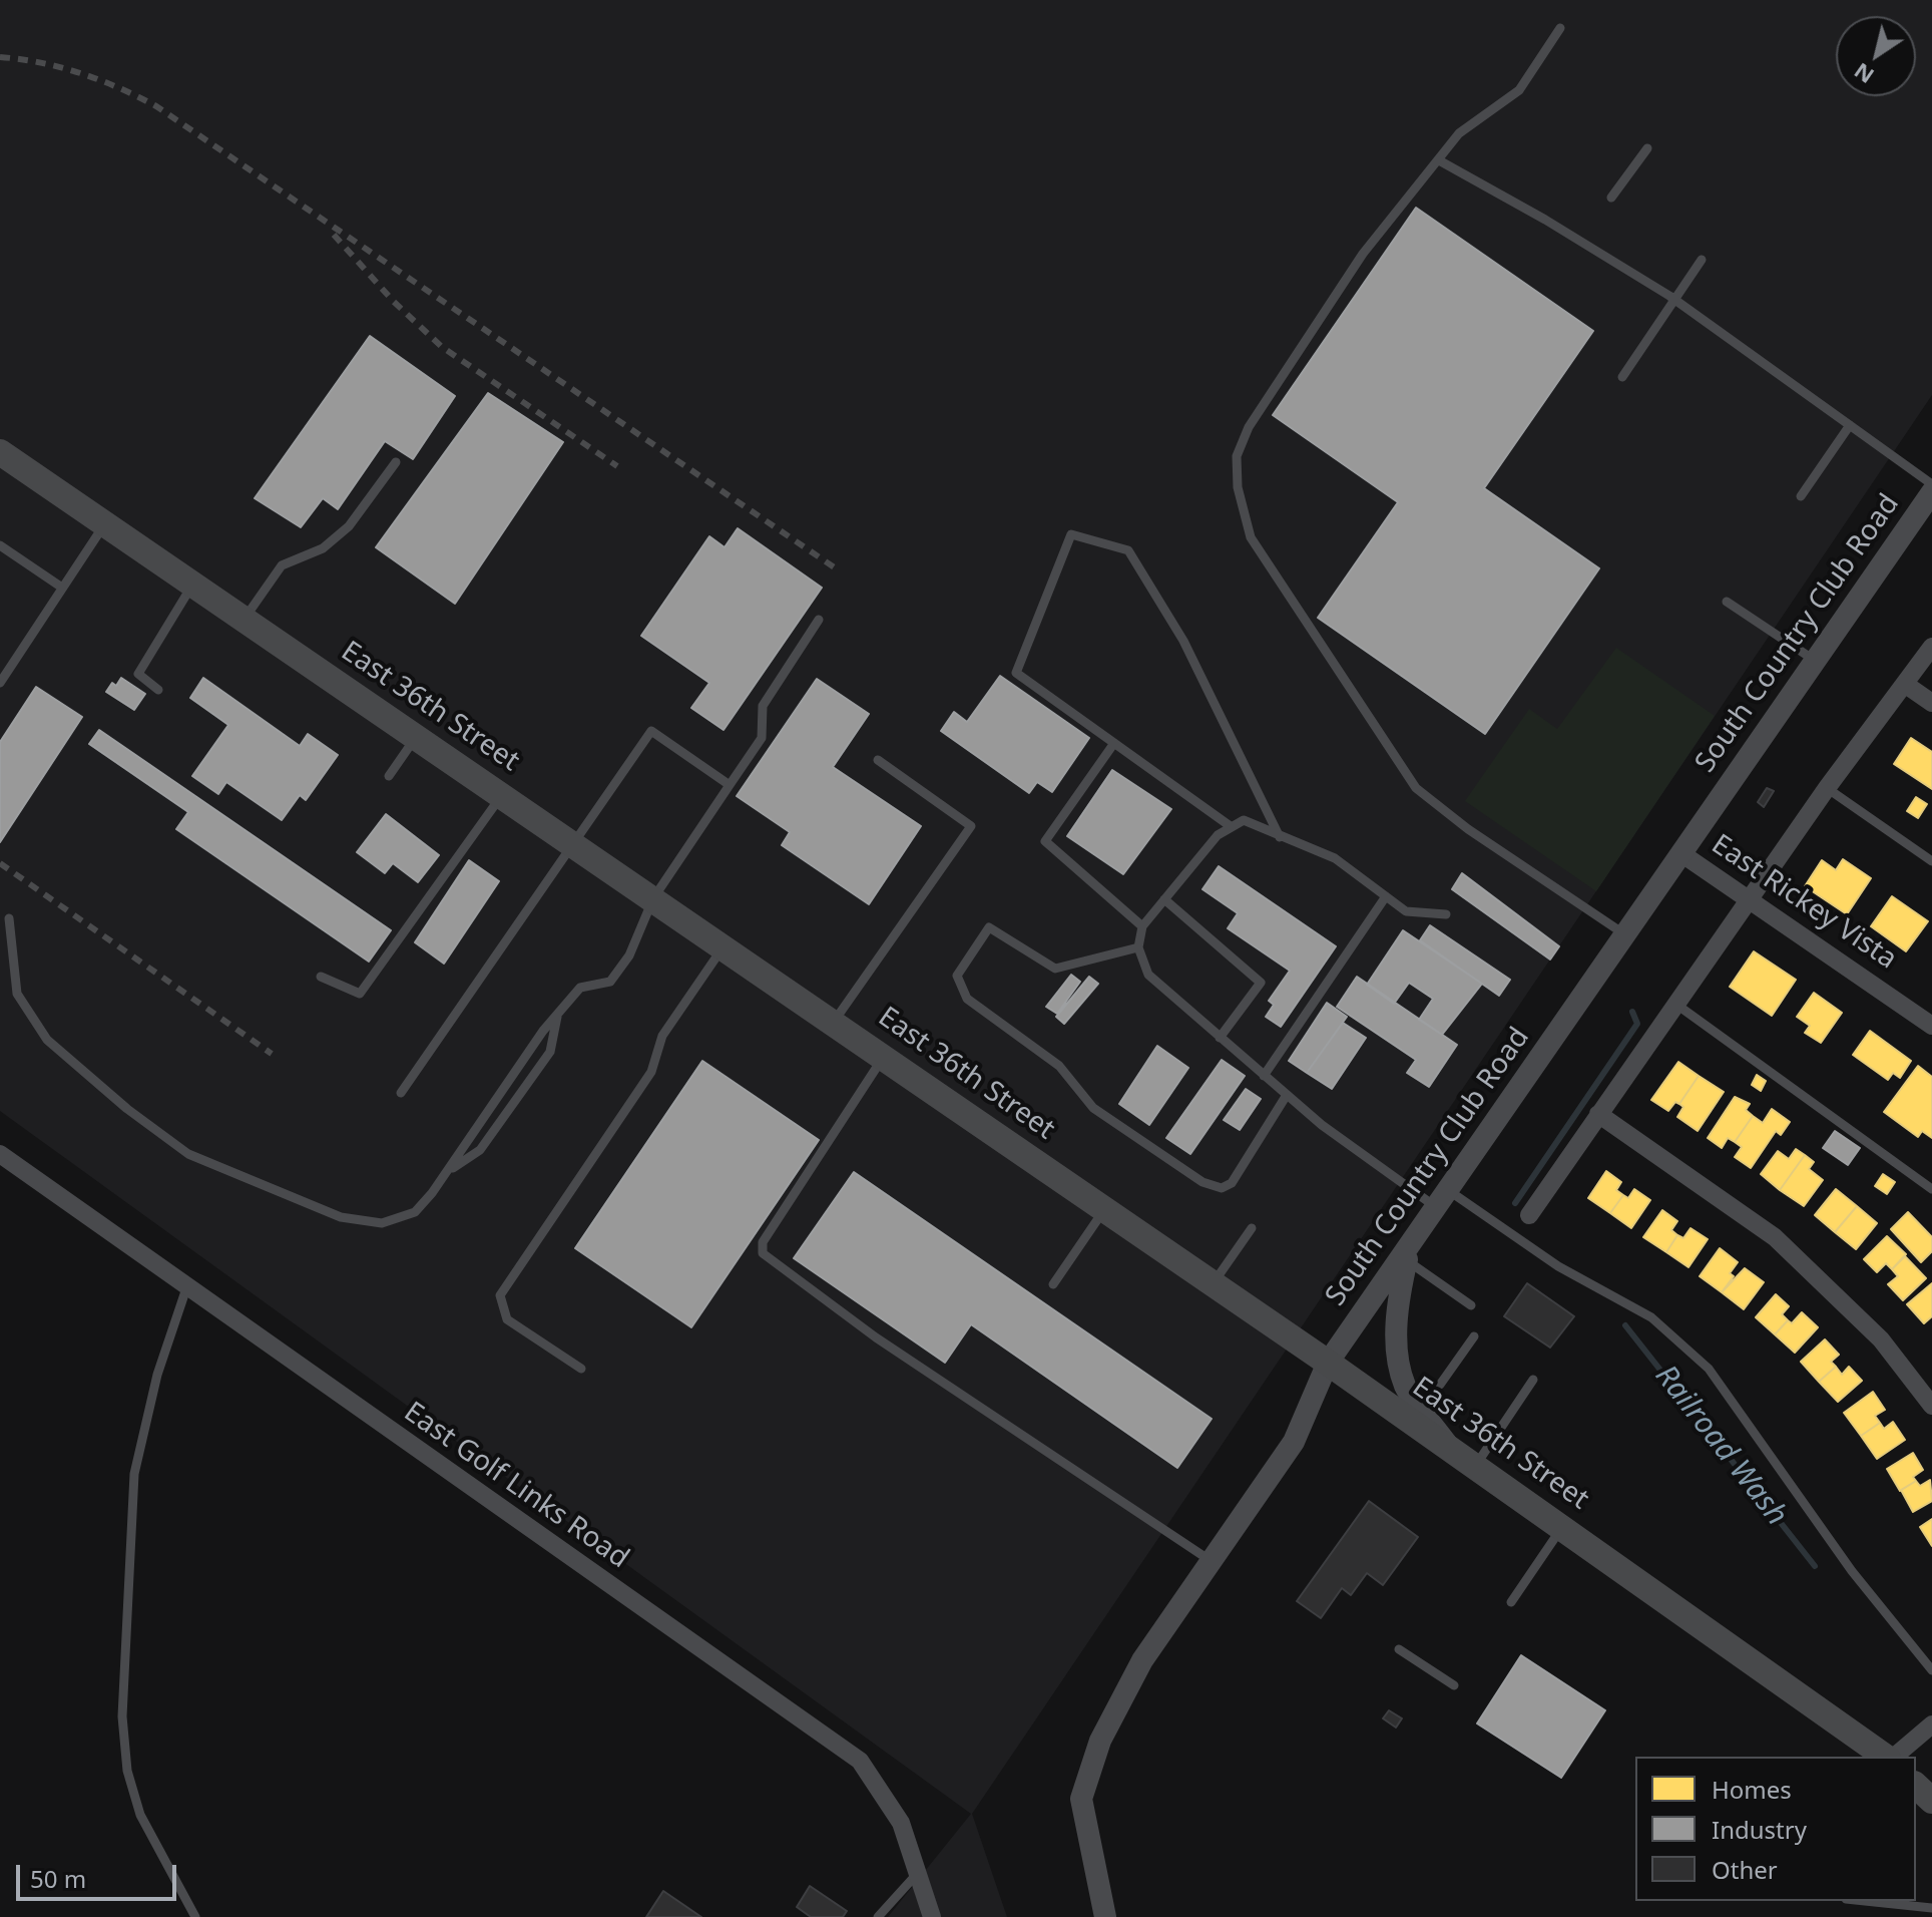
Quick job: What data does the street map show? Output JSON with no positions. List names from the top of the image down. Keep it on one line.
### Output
{"streets":{"main road":["East 36th Street"],"street":["South Country Club Road","East Rickey Vista","East Golf Links Road"]},"crossings":[["South Country Club Road","East 36th Street"],["South Country Club Road","East Rickey Vista"]],"water":["Railroad Wash"],"legend":["Homes","Industry","Other"],"scale_bar":"50 m","north":"bottom left"}
